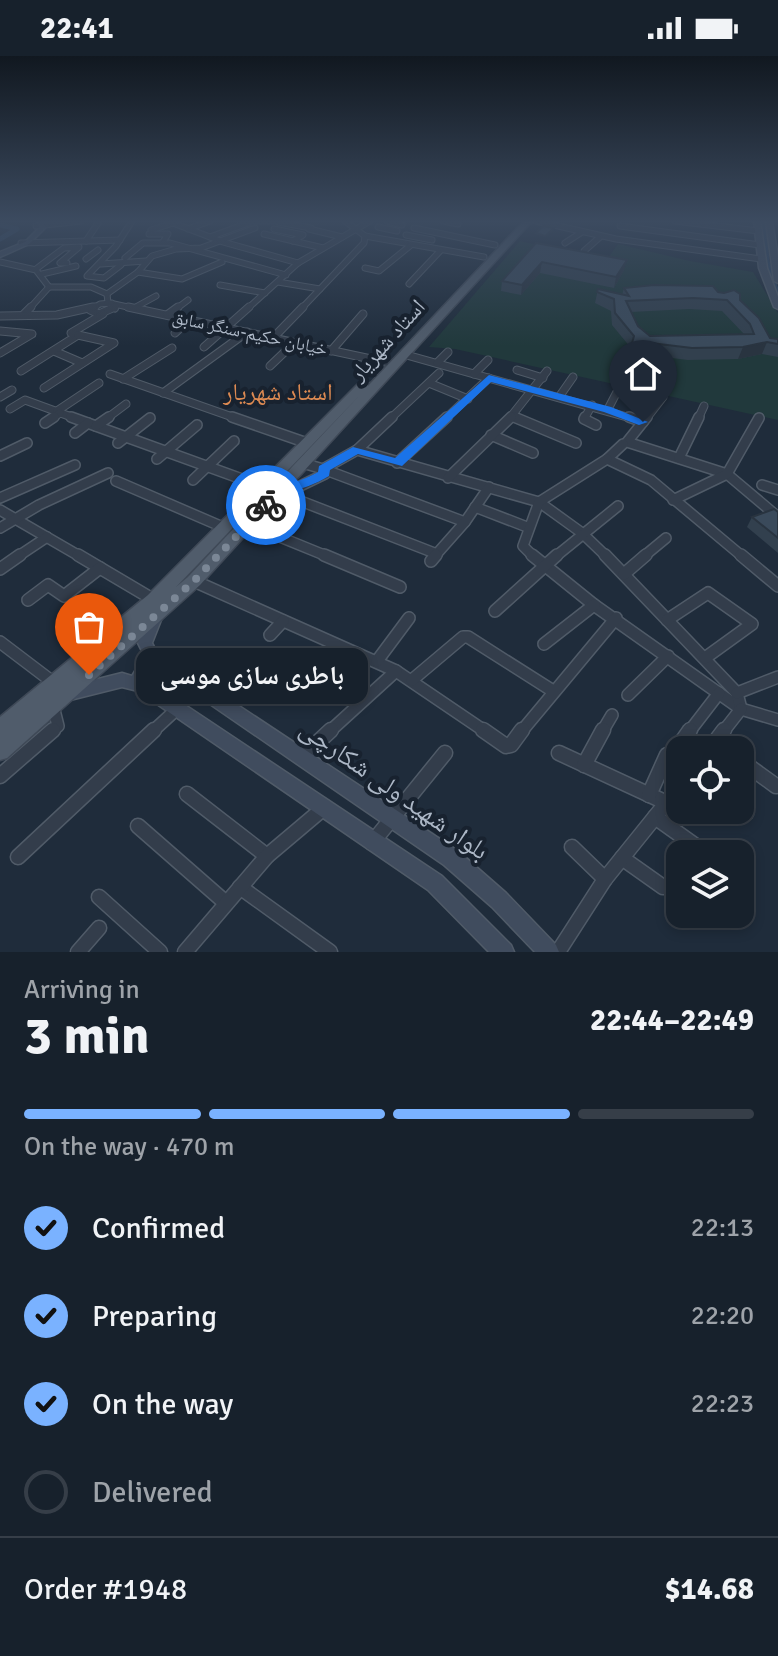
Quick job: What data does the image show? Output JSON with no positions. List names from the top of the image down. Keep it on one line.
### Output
{"streets":{"main road":["استاد شهریار","بلوار شهید ولی شکارچی"],"street":["خیابان حکیم-سنگر سابق"]},"crossings":[["خیابان حکیم-سنگر سابق","استاد شهریار"]],"districts":["استاد شهریار"],"places":["باطری سازی موسی"],"page":{"status":"22:41","bubble":"باطری سازی موسی","heading":["3 min","Arriving in","22:44–22:49"],"panel":["Order #1948","$14.68"],"bar":"On the way · 470 m","list":[["Confirmed","22:13"],["Preparing","22:20"],["On the way","22:23"],"Delivered"]}}
